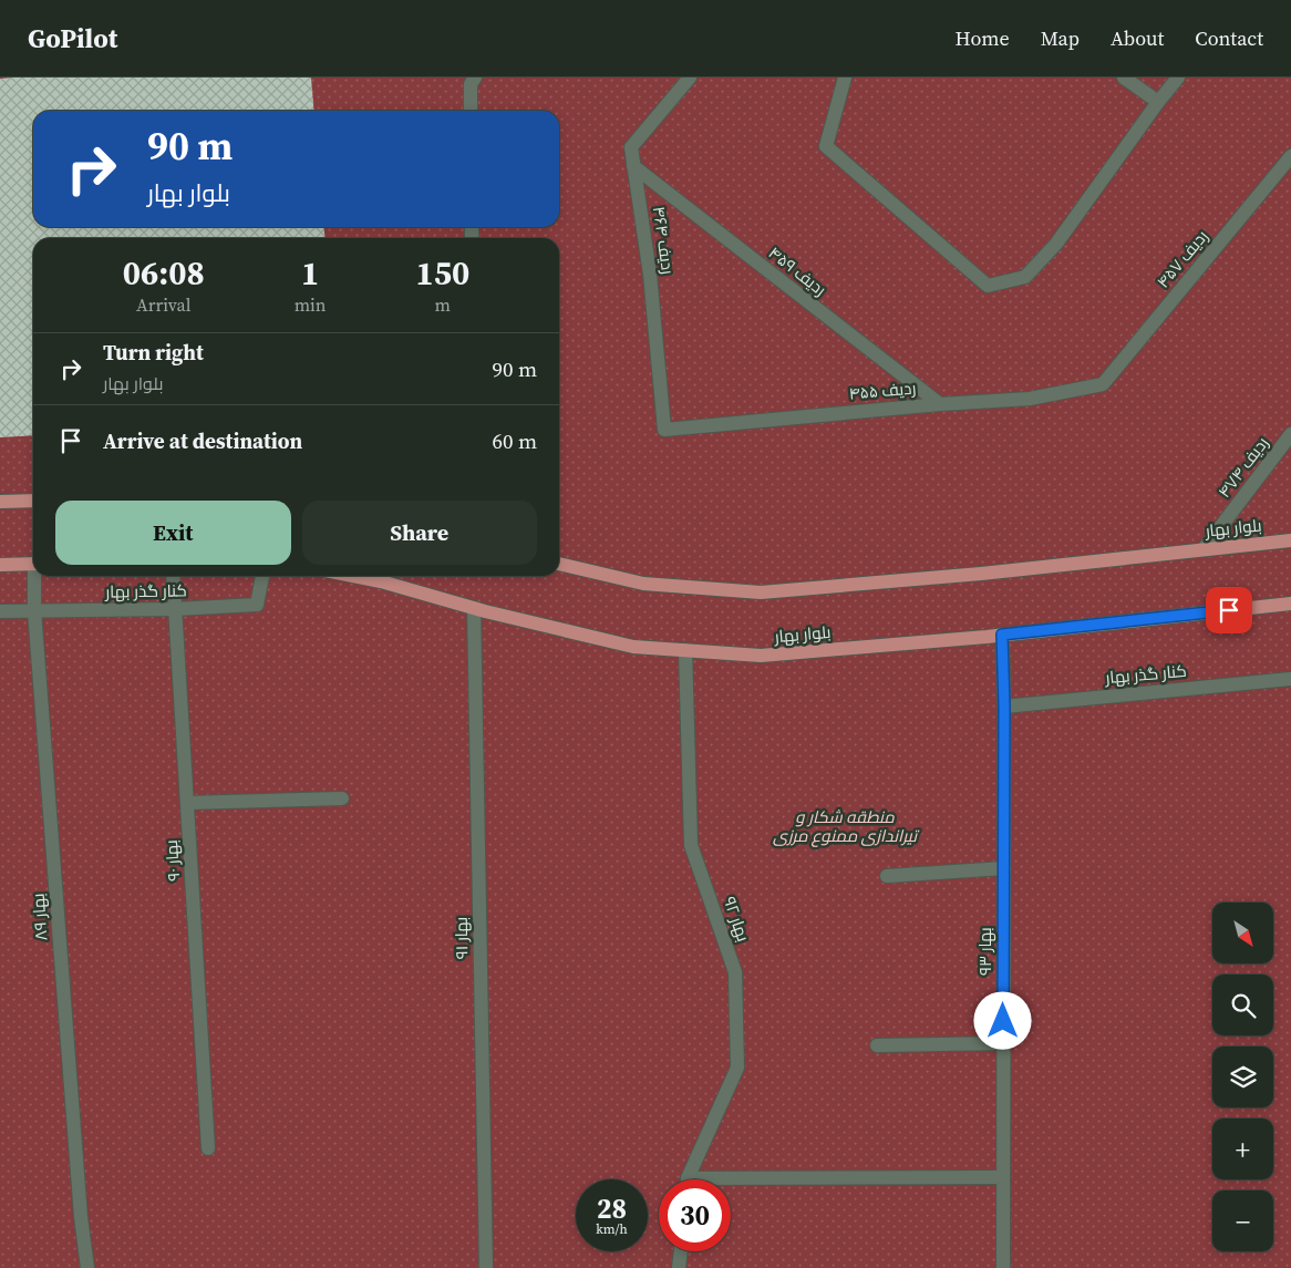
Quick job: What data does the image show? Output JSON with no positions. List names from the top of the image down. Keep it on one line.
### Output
{"streets":{"main road":["بلوار بهار"],"street":["ردیف ۴۶۴","ردیف ۴۵۷","ردیف ۴۵۹","ردیف ۴۵۵","ردیف ۴۷۴","کنار گذر بهار","بهار ۹۰","بهار ۸۹","بهار ۹۲","بهار ۹۱","بهار ۹۳"]},"crossings":[["ردیف ۴۶۴","ردیف ۴۵۹"],["ردیف ۴۶۴","ردیف ۴۵۵"],["ردیف ۴۵۷","ردیف ۴۵۵"],["ردیف ۴۵۹","ردیف ۴۵۵"],["ردیف ۴۷۴","بلوار بهار"],["بلوار بهار","بهار ۹۲"],["بلوار بهار","بهار ۹۱"],["بلوار بهار","بهار ۹۳"],["کنار گذر بهار","بهار ۹۰"],["کنار گذر بهار","بهار ۸۹"],["کنار گذر بهار","بهار ۹۳"]],"parks":["منطقه شکار و تیراندازی ممنوع مرزی"],"north":"bottom right","page":{"header":"GoPilot","nav":["Home","Map","About","Contact"],"turn":["90 m","بلوار بهار"],"eta":["06:08","Arrival","1","min","150","m"],"list":[{"name":"Turn right","note":"بلوار بهار","value":"90 m"},{"name":"Arrive at destination","value":"60 m"}],"buttons":["Exit","Share"],"map_buttons":["+","−"],"speed":"28 km/h","limit":"30"}}
